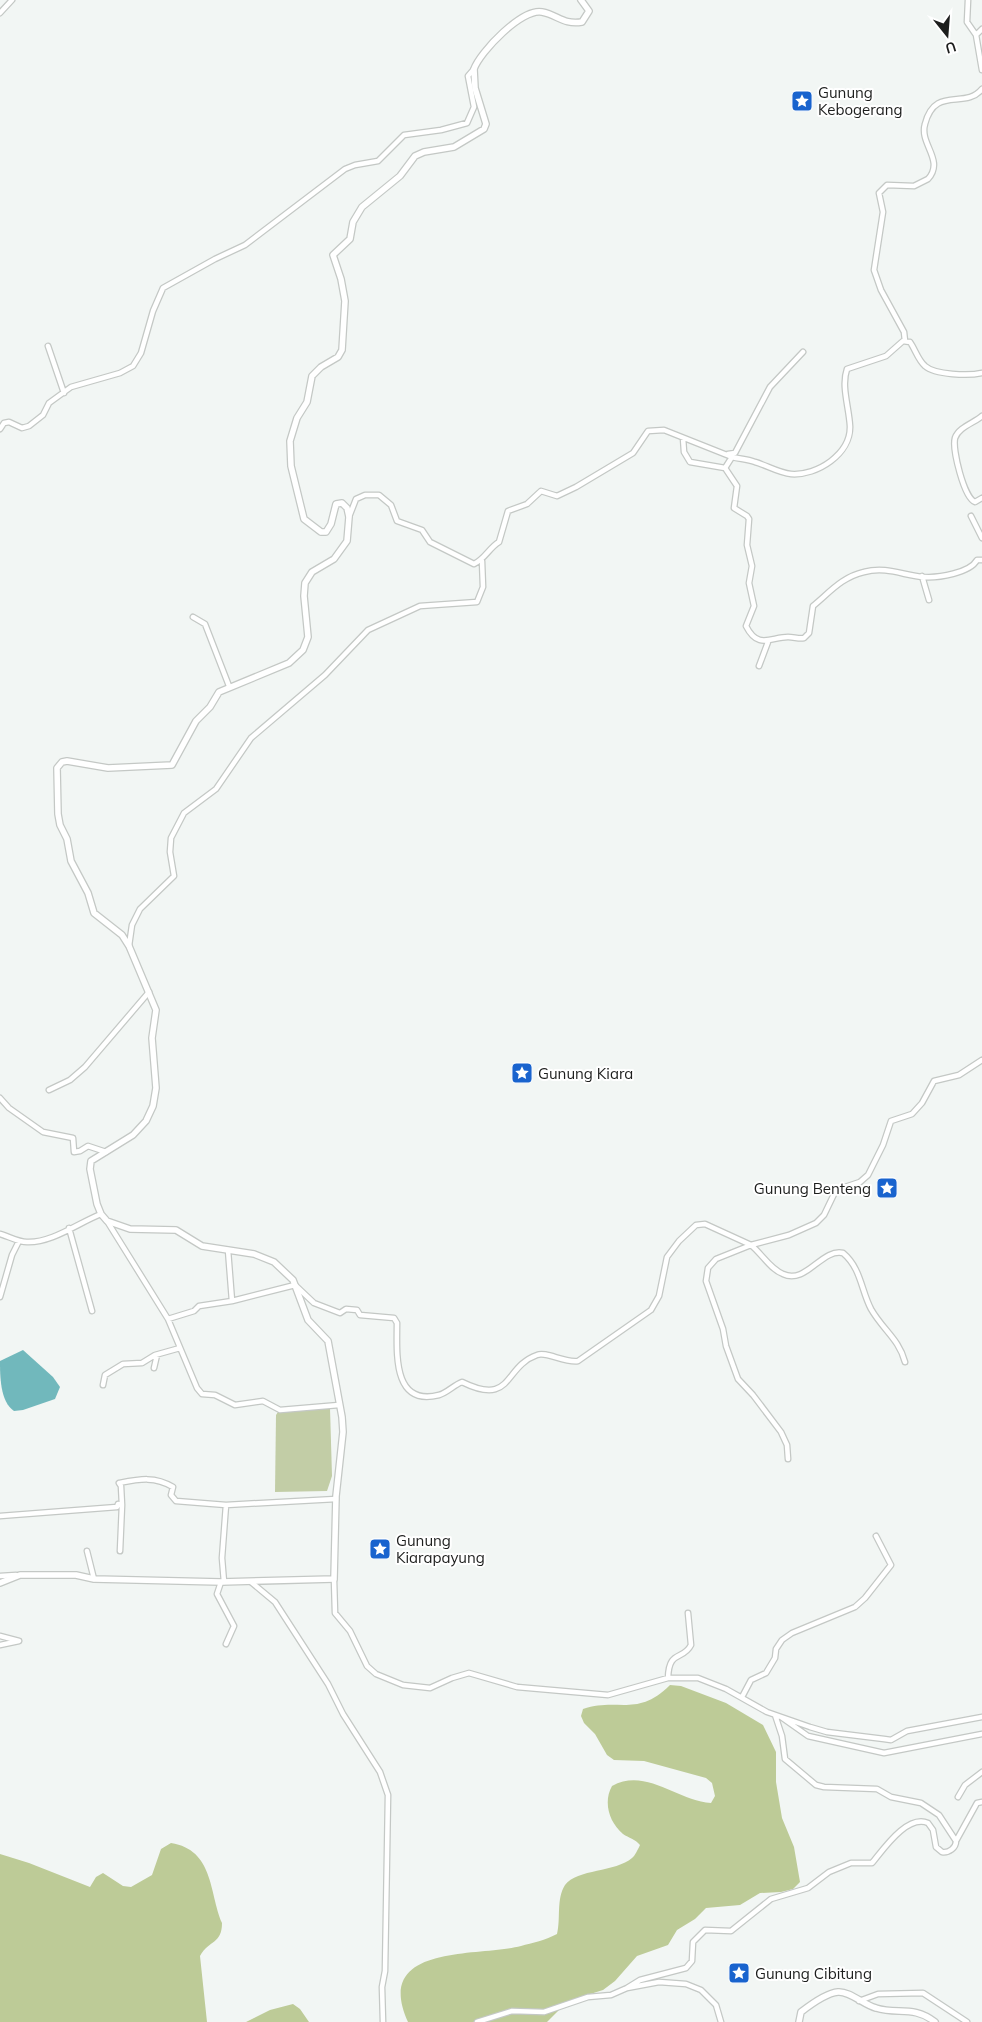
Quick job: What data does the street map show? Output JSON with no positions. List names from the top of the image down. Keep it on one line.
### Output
{"places":{"place":["Gunung Kebogerang","Gunung Kiara","Gunung Benteng","Gunung Kiarapayung","Gunung Cibitung"]},"north":"bottom"}
